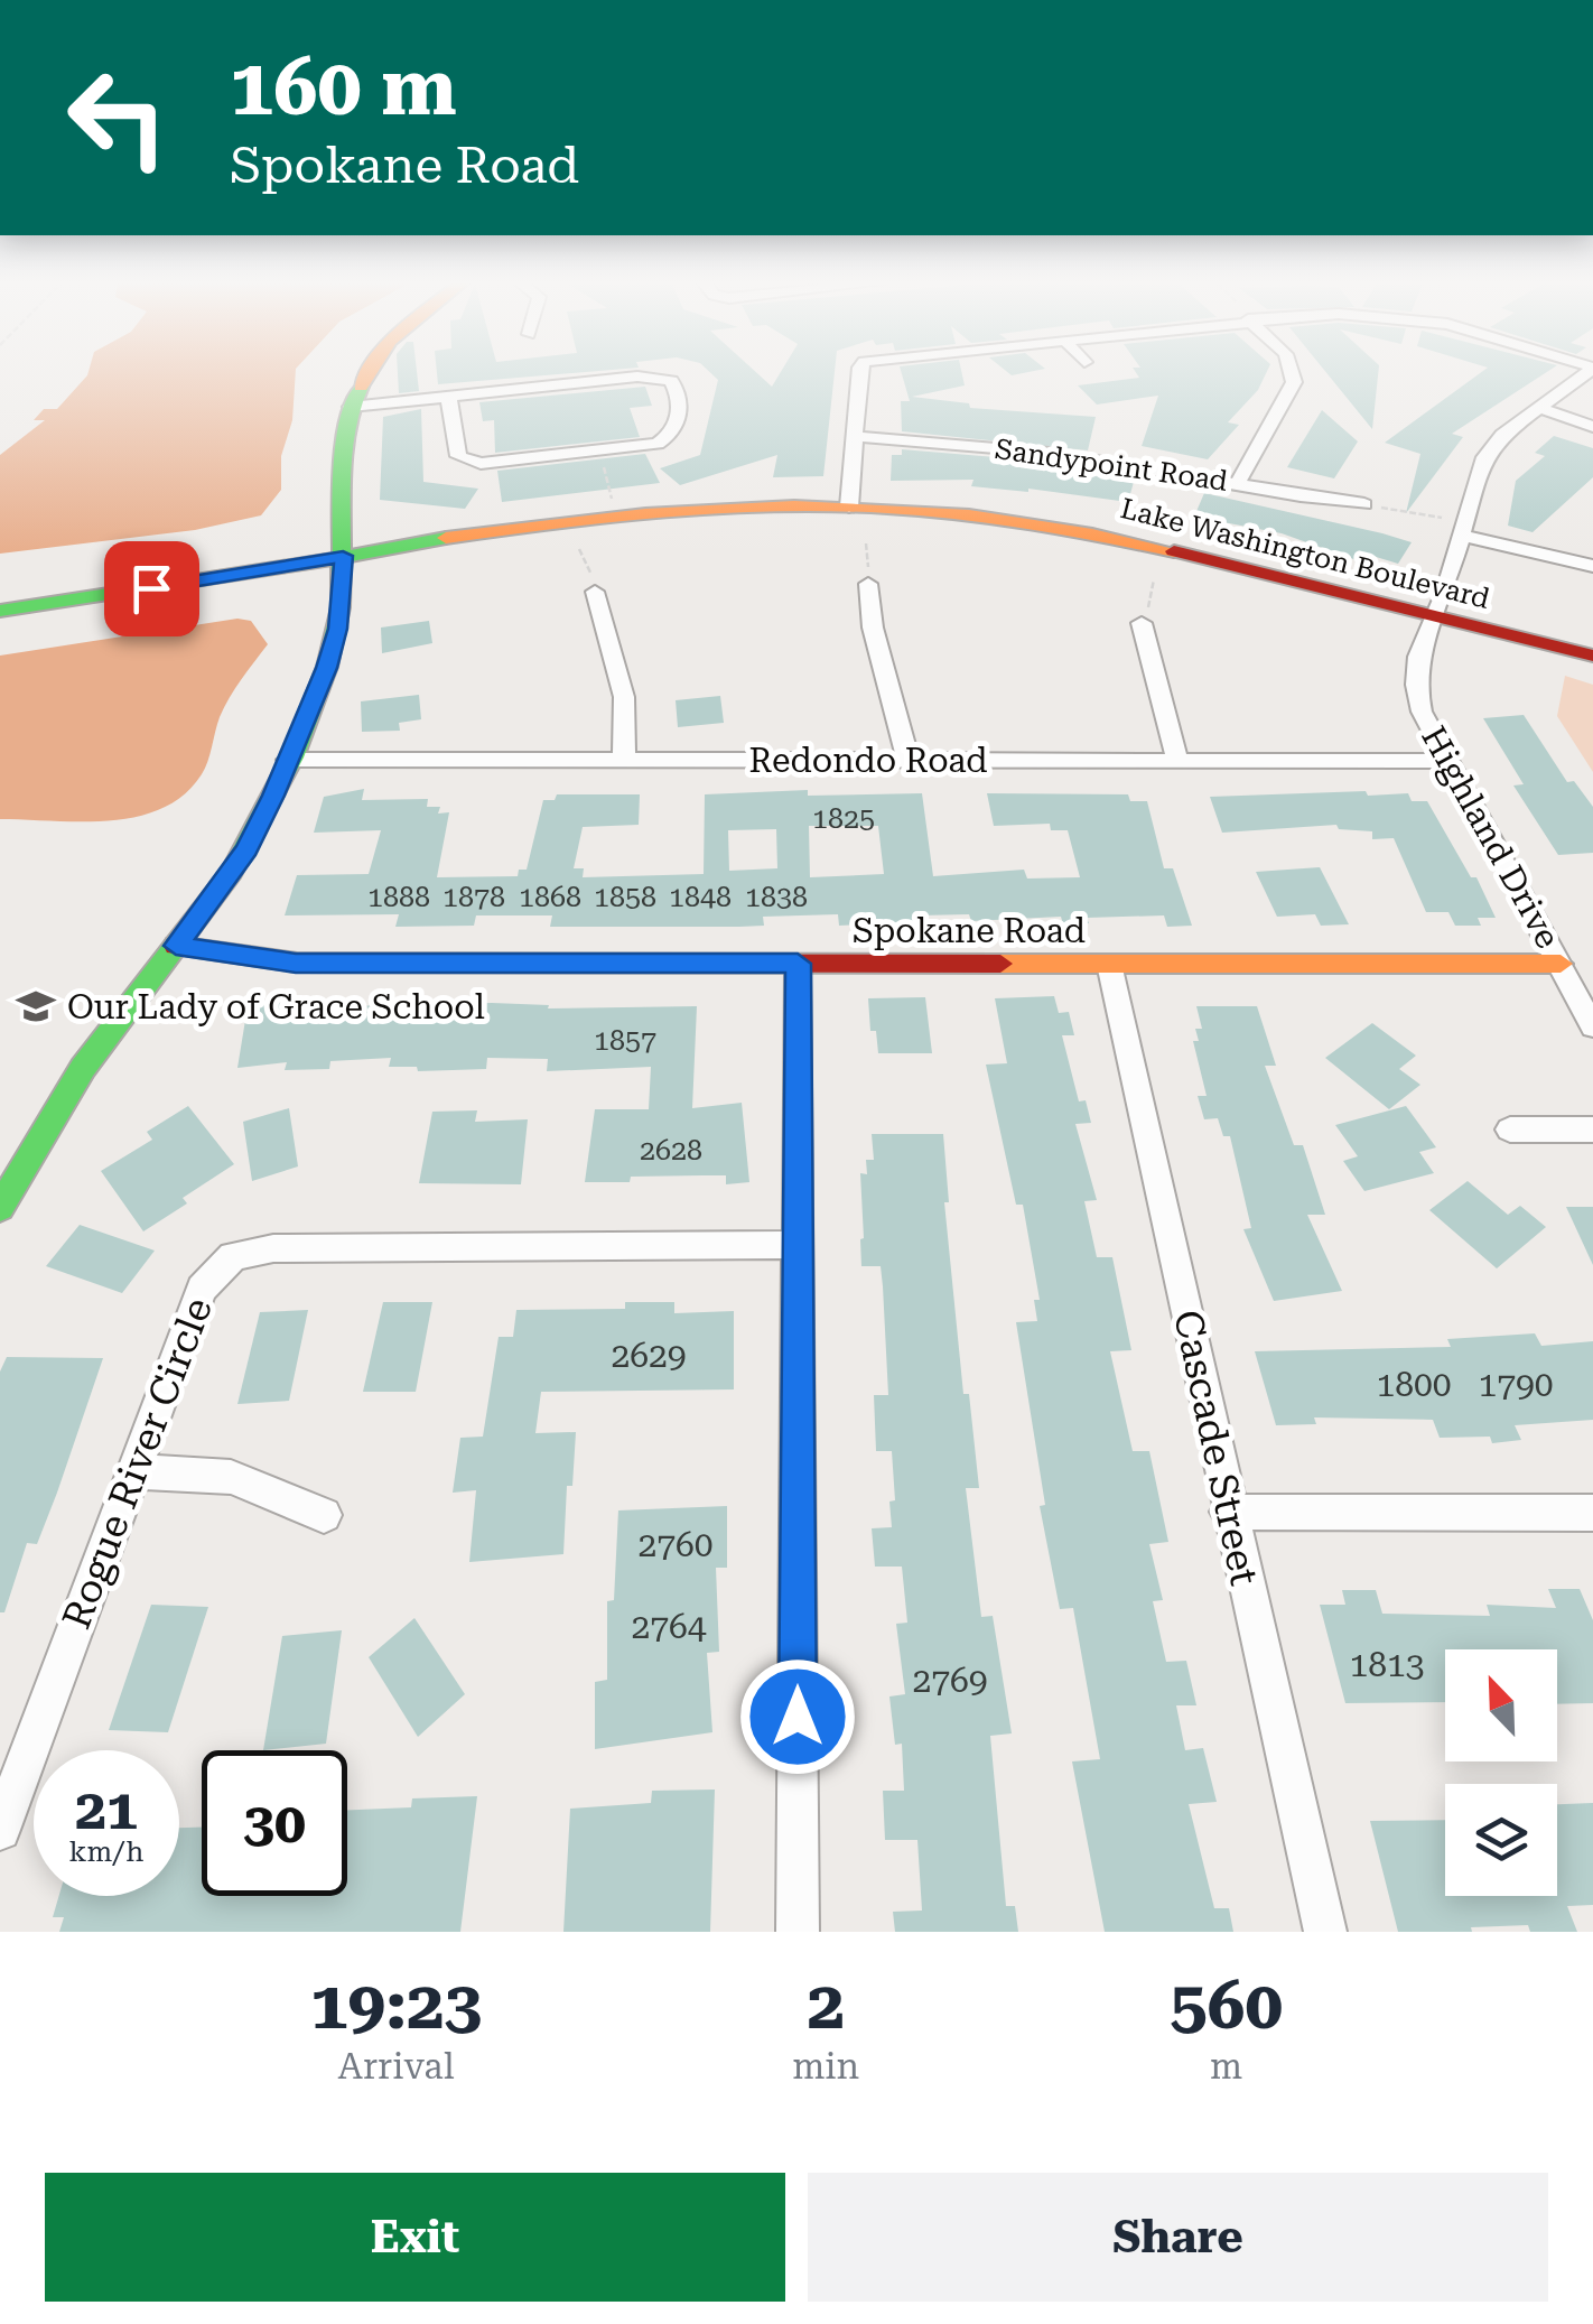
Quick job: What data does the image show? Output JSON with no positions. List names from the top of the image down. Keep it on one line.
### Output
{"streets":{"street":["Sandypoint Road","Lake Washington Boulevard","Redondo Road","Highland Drive","Spokane Road","Cascade Street","Rogue River Circle"]},"crossings":[["Lake Washington Boulevard","Highland Drive"],["Redondo Road","Highland Drive"],["Highland Drive","Spokane Road"],["Spokane Road","Cascade Street"]],"places":{"school or university":["Our Lady of Grace School"]},"house_numbers":["1825","1888","1878","1868","1858","1848","1838","1857","2628","2629","1800","1790","2760","2764","1813","2769"],"north":"top left","page":{"turn":["160 m","Spokane Road"],"speed":"21 km/h","limit":"30","eta":["19:23","Arrival","2","min","560","m"],"buttons":["Exit","Share"]}}
